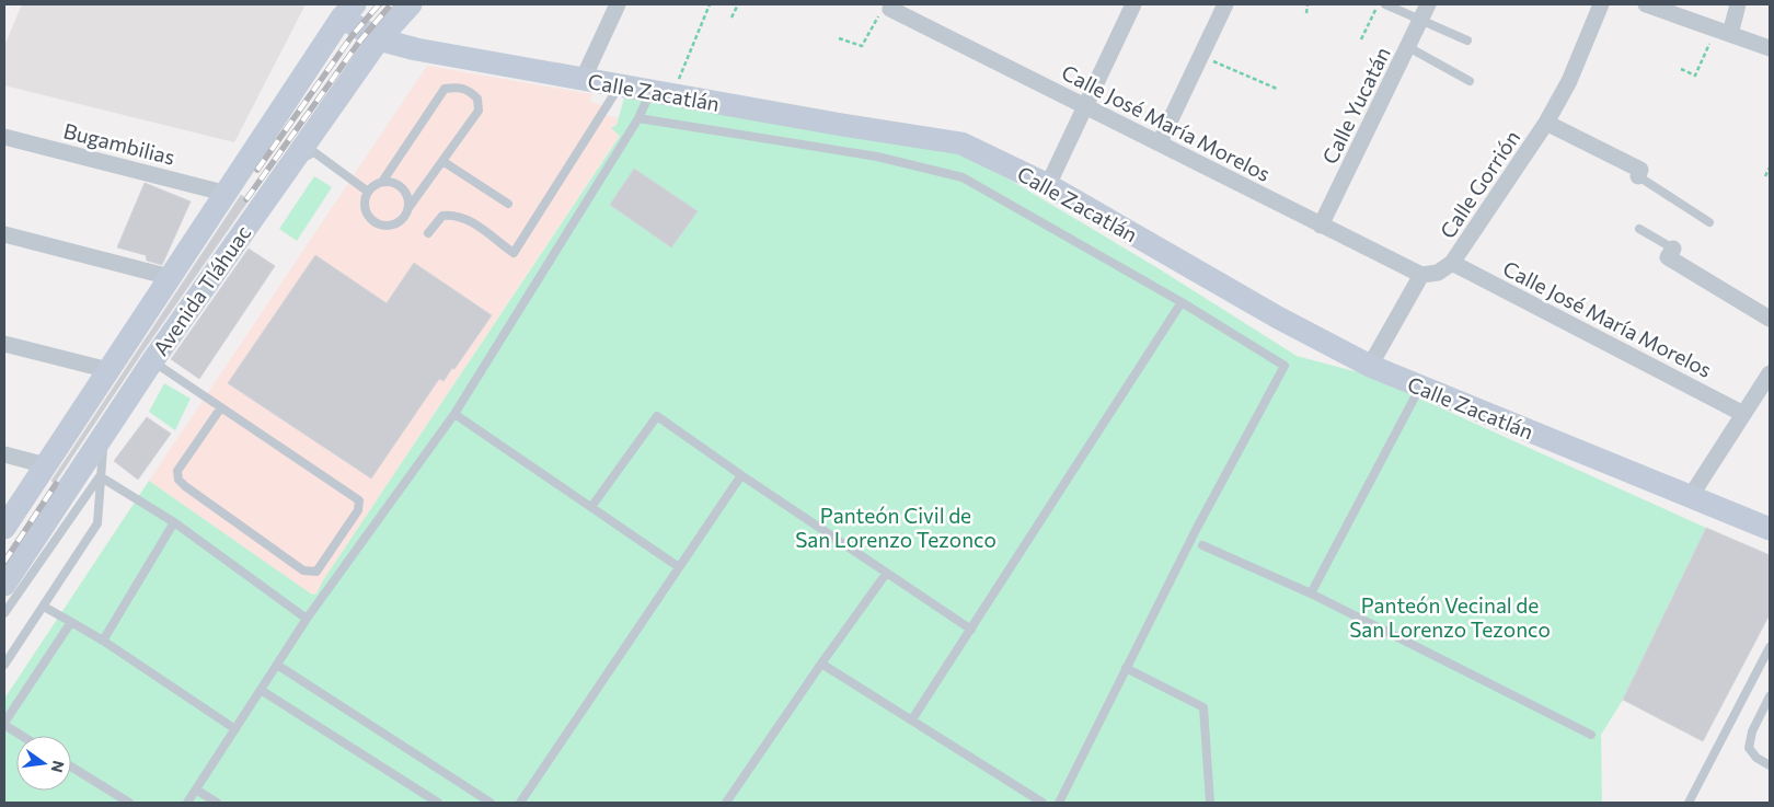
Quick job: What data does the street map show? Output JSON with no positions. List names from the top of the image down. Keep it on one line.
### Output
{"streets":{"street":["Calle Zacatlán","Calle Yucatán","Calle José María Morelos","Bugambilias","Calle Gorrión","Avenida Tláhuac"]},"crossings":[["Calle Zacatlán","Avenida Tláhuac"],["Calle Yucatán","Calle José María Morelos"],["Calle José María Morelos","Calle Gorrión"],["Bugambilias","Avenida Tláhuac"]],"parks":["Panteón Civil de San Lorenzo Tezonco","Panteón Vecinal de San Lorenzo Tezonco"],"north":"right"}
